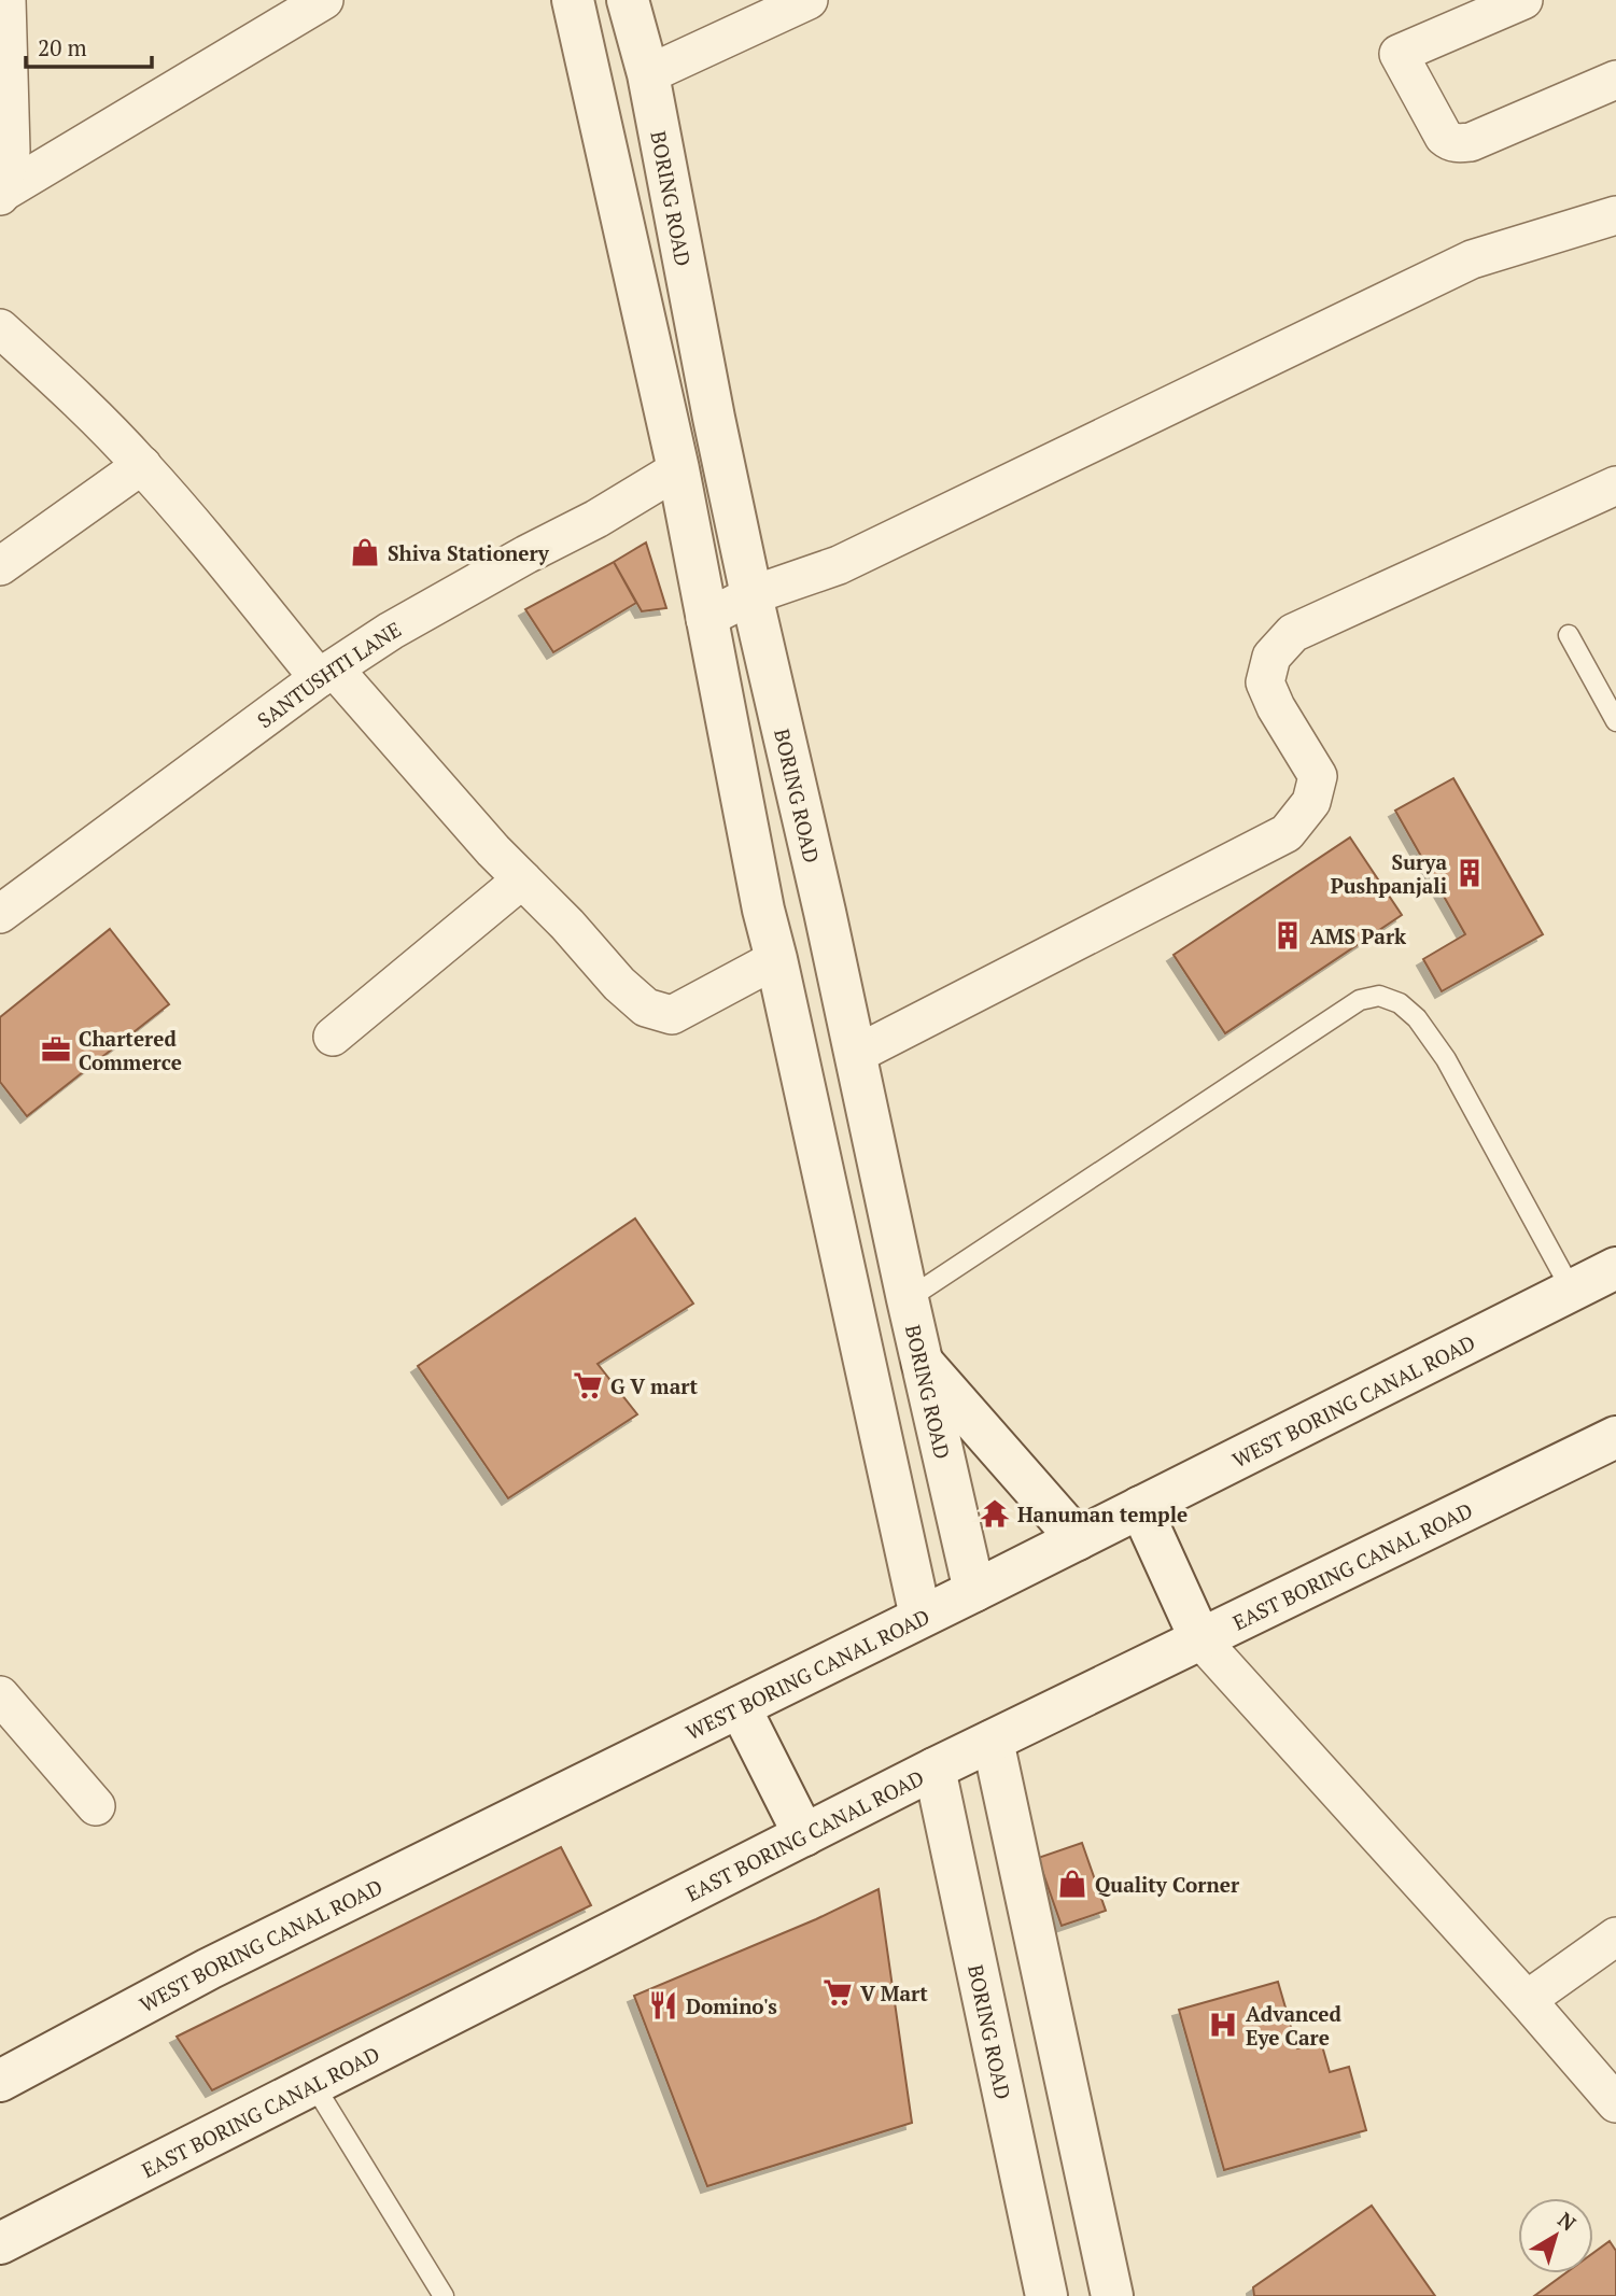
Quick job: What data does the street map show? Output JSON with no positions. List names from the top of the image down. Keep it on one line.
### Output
{"streets":{"street":["BORING ROAD","SANTUSHTI LANE","WEST BORING CANAL ROAD","EAST BORING CANAL ROAD"]},"crossings":[["BORING ROAD","WEST BORING CANAL ROAD"],["BORING ROAD","EAST BORING CANAL ROAD"]],"places":{"shop":["Shiva Stationery","Quality Corner"],"building":["Surya Pushpanjali","AMS Park"],"office":["Chartered Commerce"],"supermarket":["G V mart","V Mart"],"temple":["Hanuman temple"],"restaurant":["Domino's"],"hospital":["Advanced Eye Care"]},"scale_bar":"20 m","north":"top right"}
